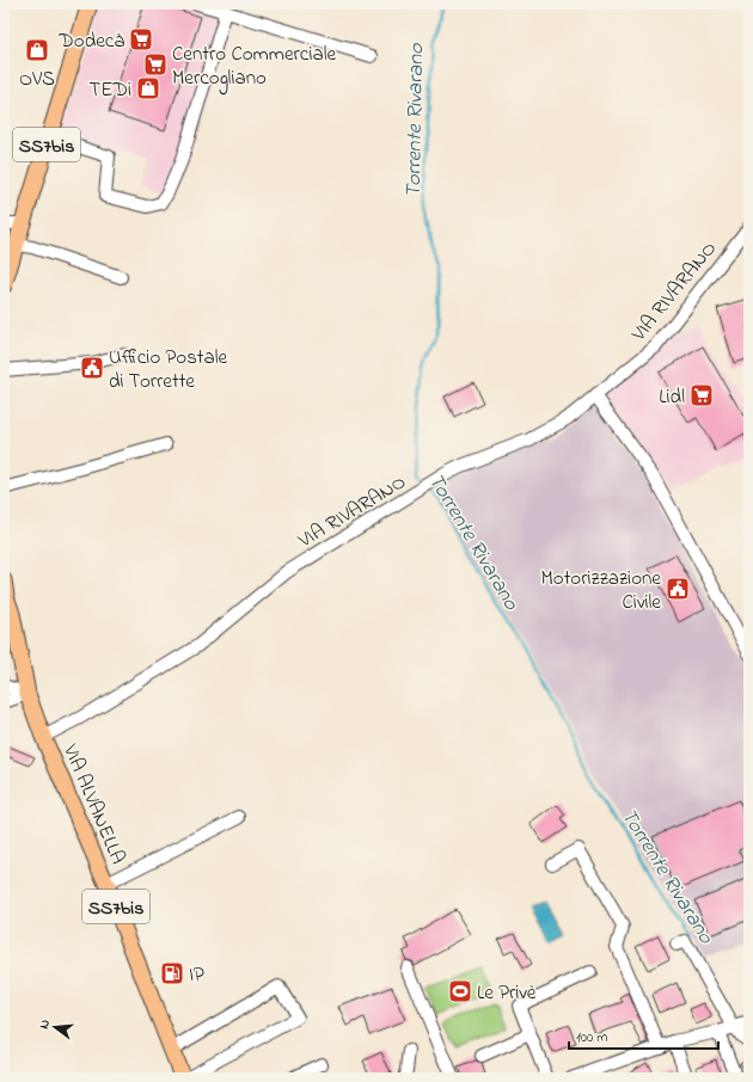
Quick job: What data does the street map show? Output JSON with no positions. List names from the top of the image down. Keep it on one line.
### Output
{"streets":{"main road":["SS7bis","VIA ALVANELLA"],"street":["VIA RIVARANO"]},"crossings":[["SS7bis","VIA ALVANELLA"],["VIA RIVARANO","VIA ALVANELLA"]],"water":["Torrente Rivarano"],"places":{"supermarket":["Dodecà","Centro Commerciale Mercogliano","Lidl"],"shop":["OVS","TEDi"],"public building":["Ufficio Postale di Torrette","Motorizzazione Civile"],"fuel station":["IP"],"sports":["Le Privè"]},"scale_bar":"100 m","north":"left"}
